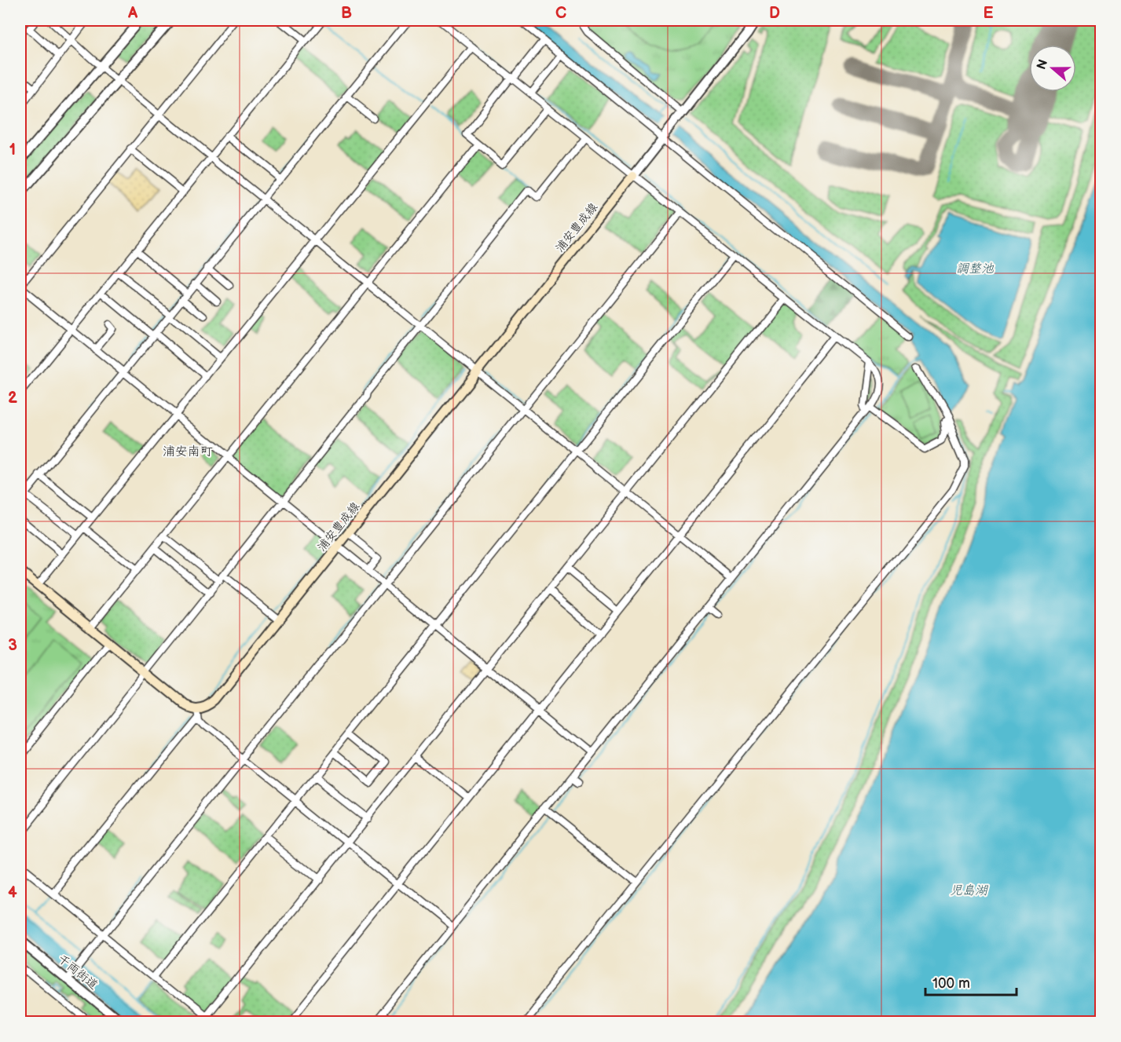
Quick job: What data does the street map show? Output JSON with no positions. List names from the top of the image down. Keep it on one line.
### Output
{"streets":{"main road":["浦安豊成線"],"street":["千両街道"]},"districts":["浦安南町"],"water":["調整池","児島湖"],"scale_bar":"100 m","north":"left","grid":{"columns":["A","B","C","D","E"],"rows":["1","2","3","4"]}}
